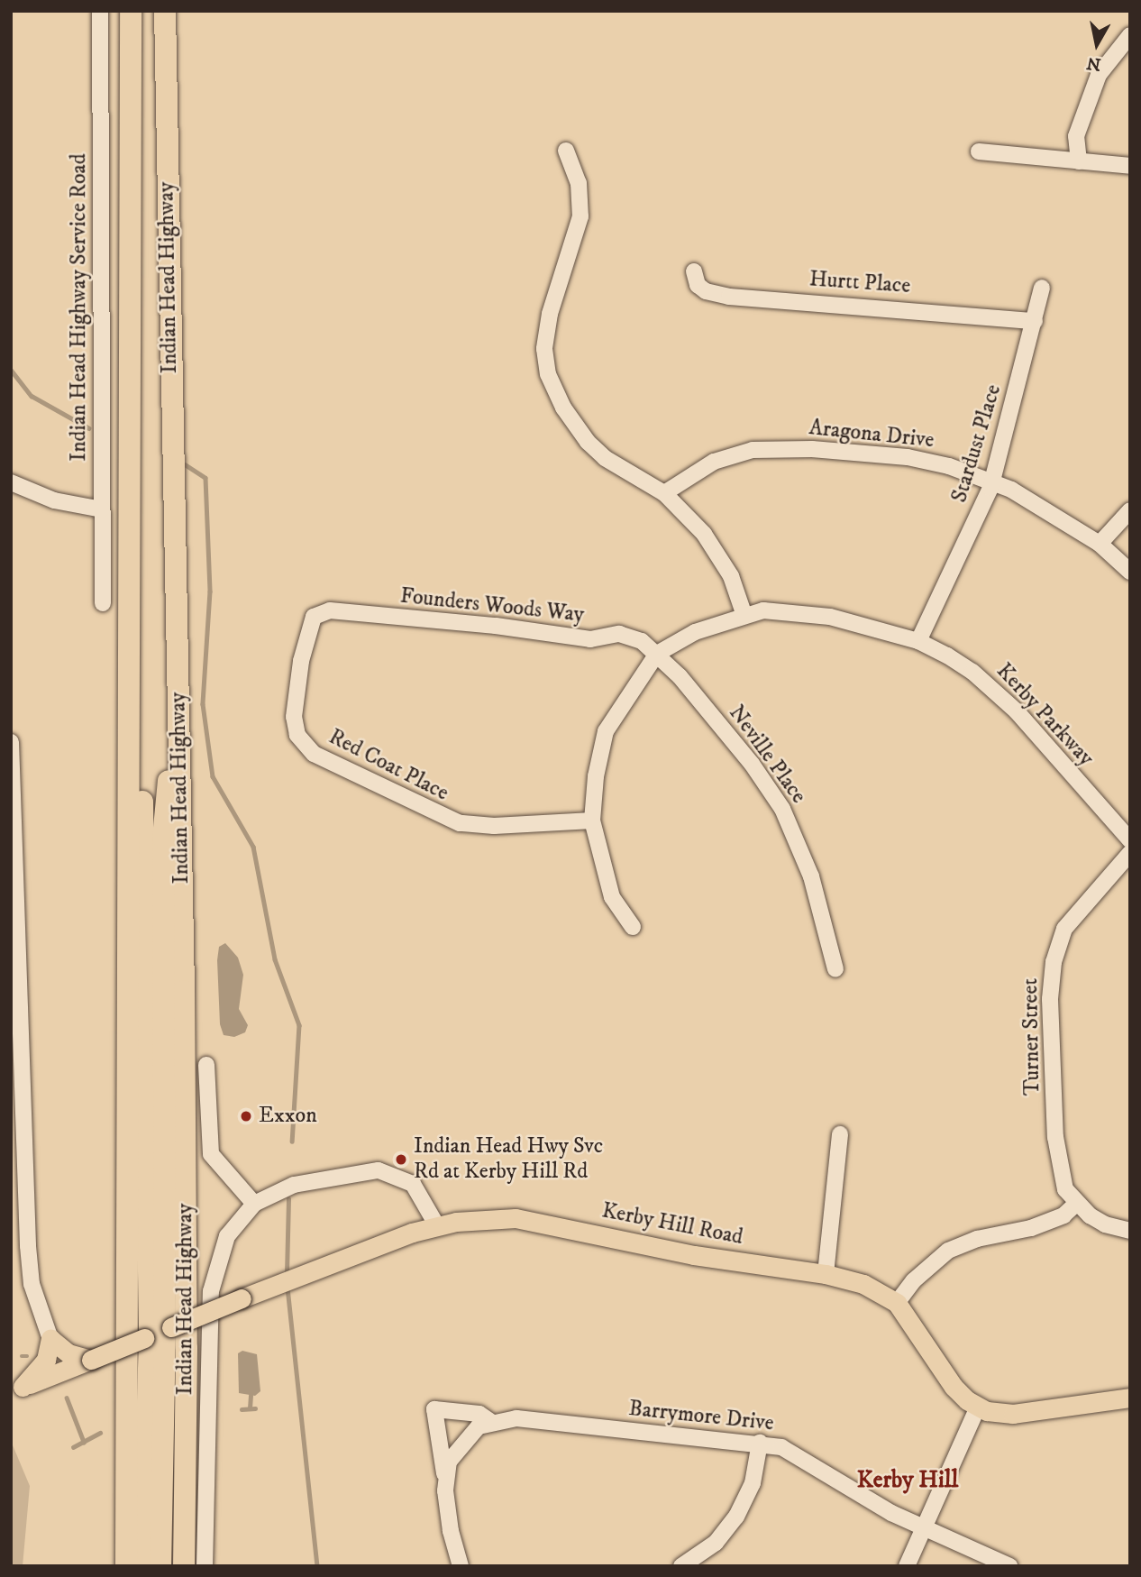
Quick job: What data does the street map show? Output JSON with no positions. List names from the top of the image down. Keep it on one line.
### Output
{"streets":{"highway":["Indian Head Highway"],"main road":["Kerby Hill Road"],"street":["Hurtt Place","Indian Head Highway Service Road","Aragona Drive","Stardust Place","Founders Woods Way","Kerby Parkway","Neville Place","Red Coat Place","Turner Street","Barrymore Drive"]},"crossings":[["Hurtt Place","Stardust Place"],["Aragona Drive","Stardust Place"],["Stardust Place","Kerby Parkway"],["Founders Woods Way","Kerby Parkway"],["Founders Woods Way","Neville Place"],["Founders Woods Way","Red Coat Place"],["Kerby Parkway","Neville Place"],["Kerby Parkway","Red Coat Place"]],"districts":["Kerby Hill"],"places":["Exxon","Indian Head Hwy Svc Rd at Kerby Hill Rd"],"north":"bottom"}
